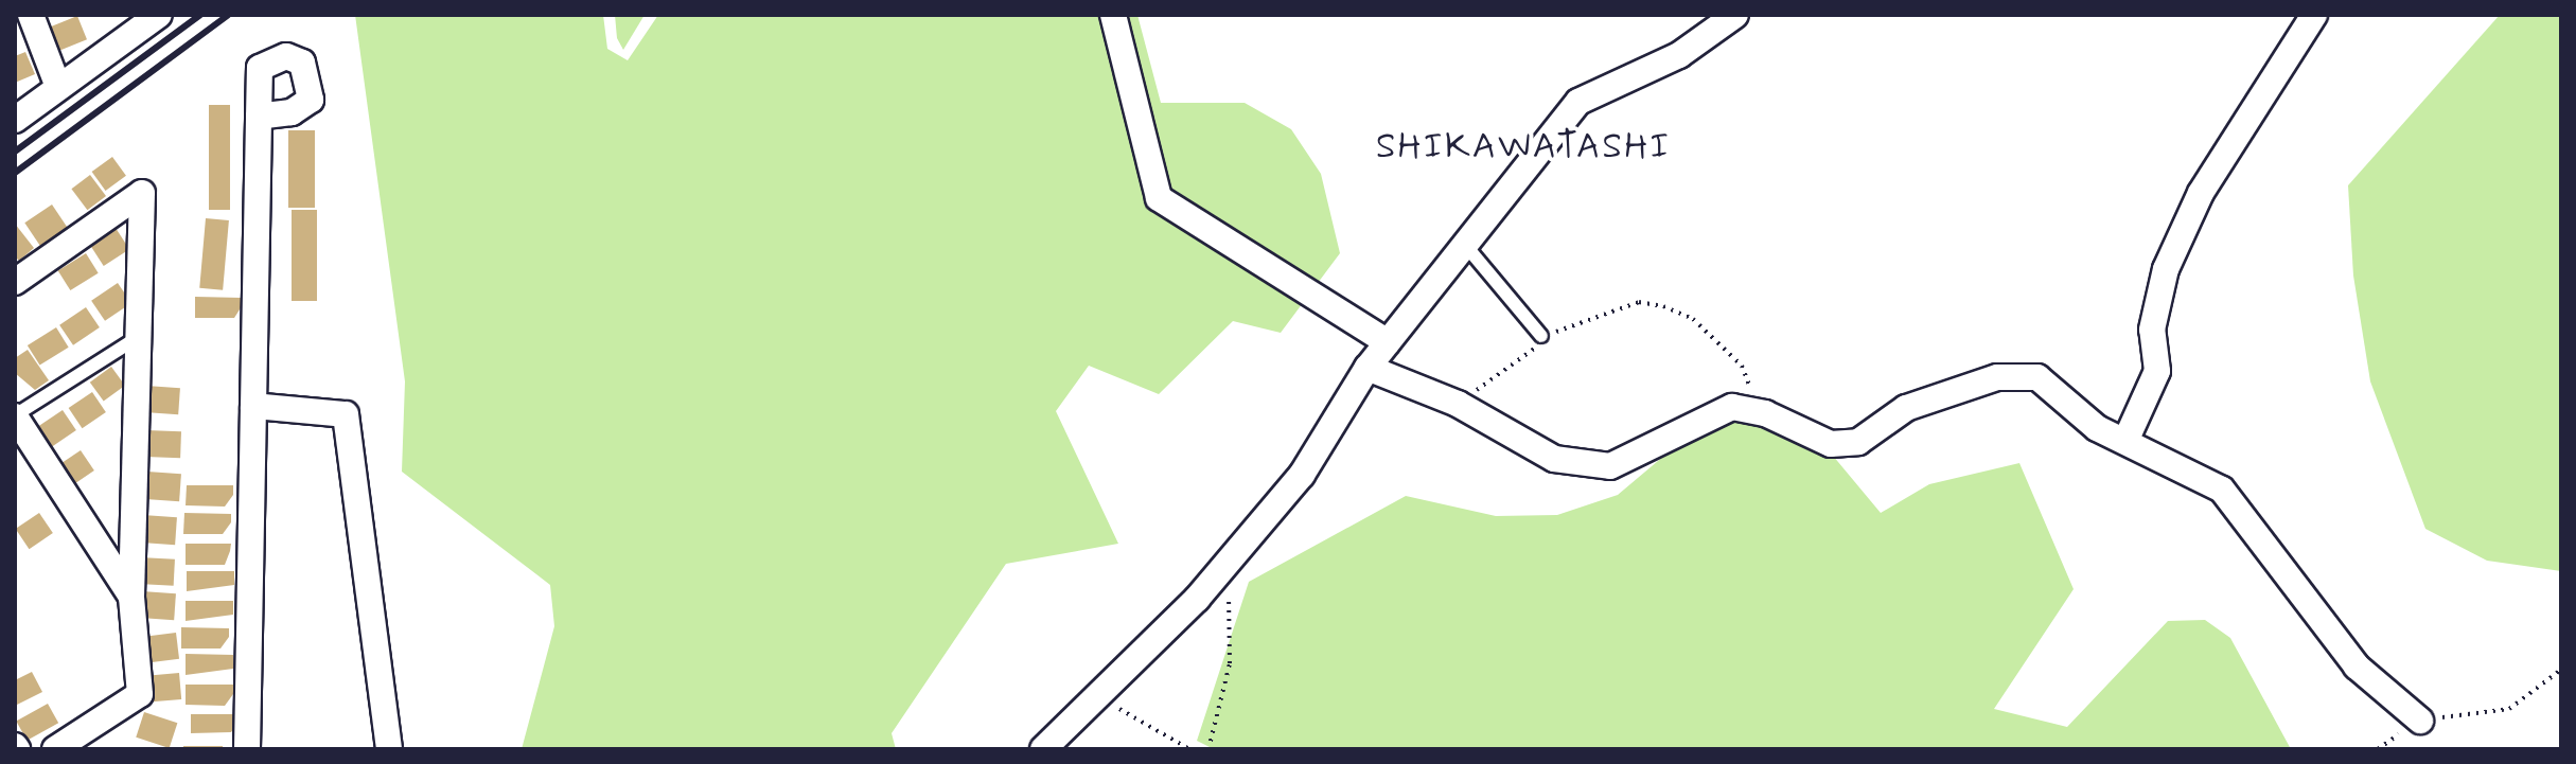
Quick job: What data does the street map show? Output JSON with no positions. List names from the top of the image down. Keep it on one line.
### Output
{"districts":["SHIKAWATASHI"]}
